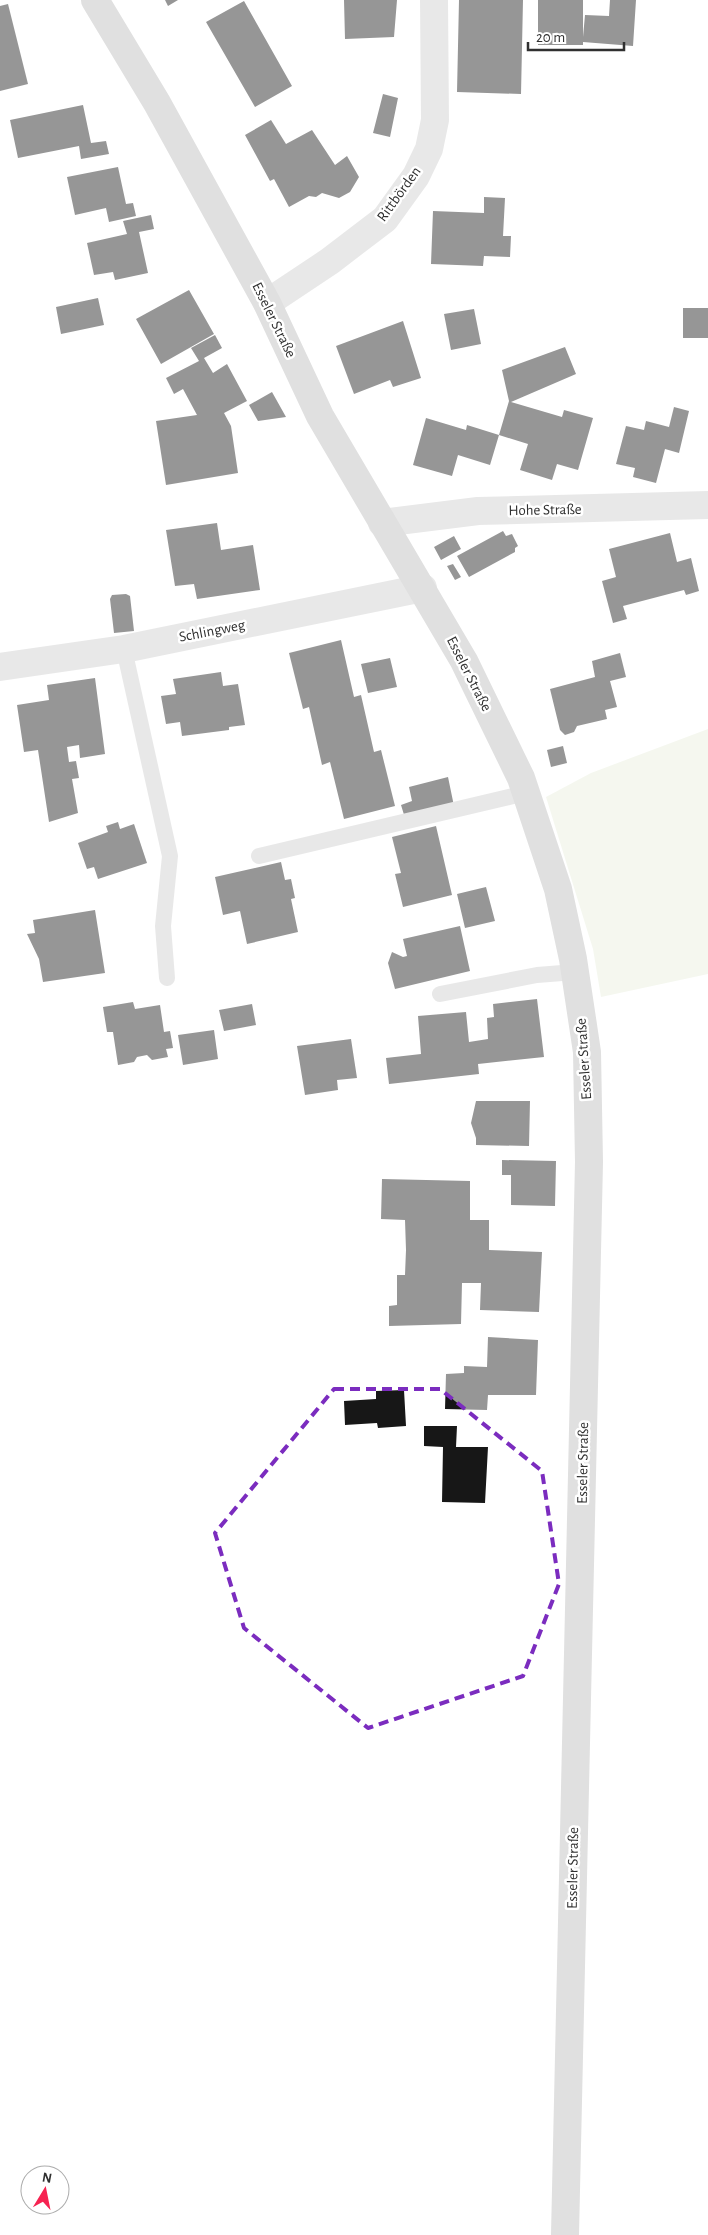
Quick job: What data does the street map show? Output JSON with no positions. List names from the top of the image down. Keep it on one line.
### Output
{"streets":{"main road":["Esseler Straße"],"street":["Rittbörden","Hohe Straße","Schlingweg"]},"crossings":[["Rittbörden","Esseler Straße"],["Esseler Straße","Hohe Straße"],["Esseler Straße","Schlingweg"]],"scale_bar":"20 m","north":"top"}
